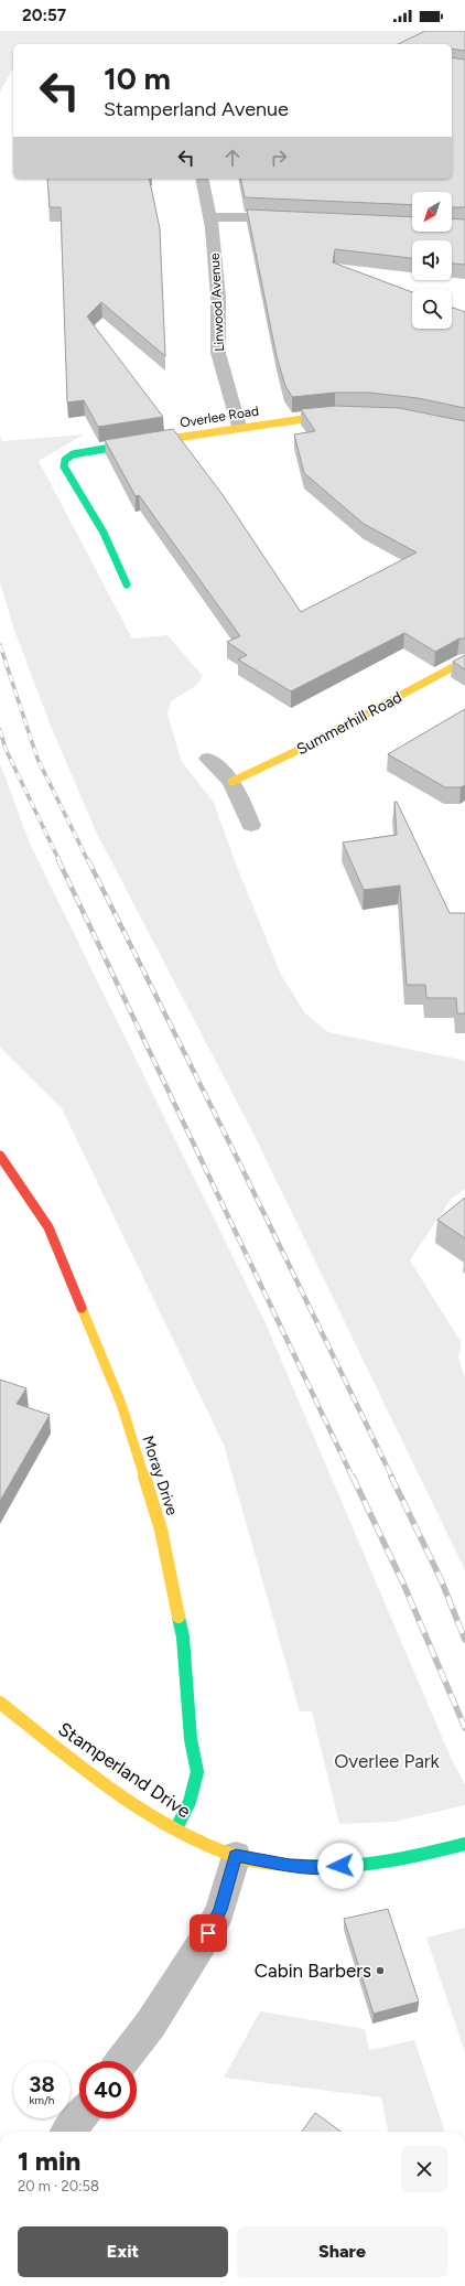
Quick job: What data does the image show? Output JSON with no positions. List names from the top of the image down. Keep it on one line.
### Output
{"streets":{"street":["Linwood Avenue","Overlee Road","Summerhill Road","Moray Drive","Stamperland Drive"]},"crossings":[["Linwood Avenue","Overlee Road"],["Moray Drive","Stamperland Drive"]],"parks":["Overlee Park"],"places":["Cabin Barbers"],"north":"bottom left","page":{"status":"20:57","turn":["10 m","Stamperland Avenue"],"speed":"38 km/h","limit":"40","heading":["1 min","20 m · 20:58"],"buttons":["Exit","Share"]}}
